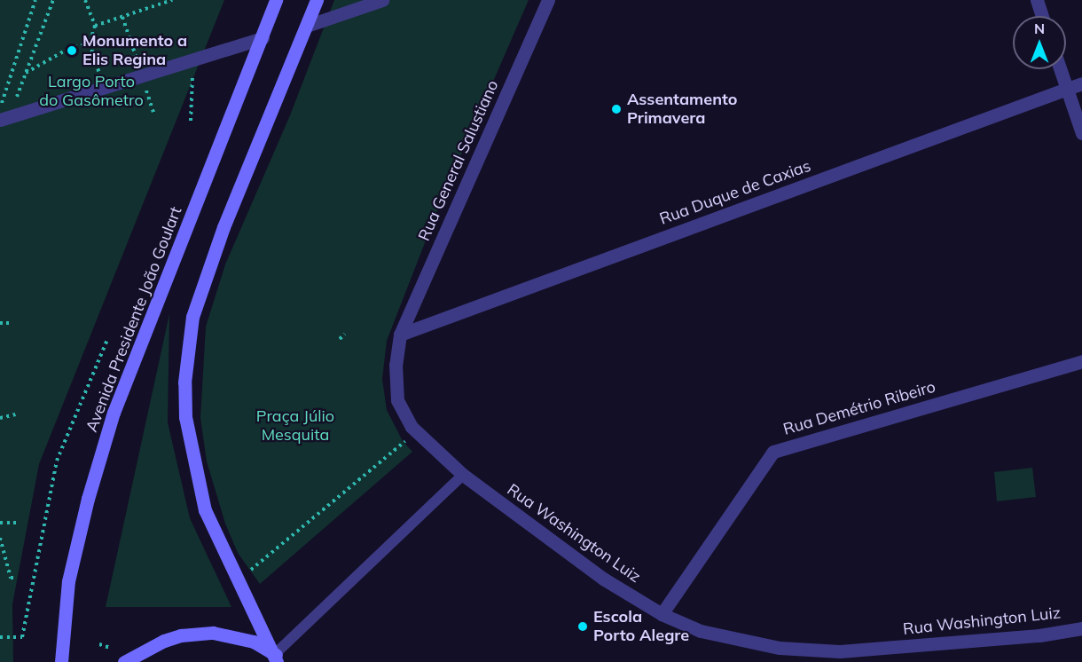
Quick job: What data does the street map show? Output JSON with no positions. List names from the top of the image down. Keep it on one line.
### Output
{"streets":{"main road":["Avenida Presidente João Goulart"],"street":["Rua General Salustiano","Rua Duque de Caxias","Rua Demétrio Ribeiro","Rua Washington Luiz"]},"crossings":[["Rua General Salustiano","Rua Duque de Caxias"],["Rua General Salustiano","Rua Washington Luiz"],["Rua Duque de Caxias","Rua Washington Luiz"],["Rua Demétrio Ribeiro","Rua Washington Luiz"]],"parks":["Largo Porto do Gasômetro","Praça Júlio Mesquita"],"places":["Monumento a Elis Regina","Assentamento Primavera","Escola Porto Alegre"],"north":"top"}
